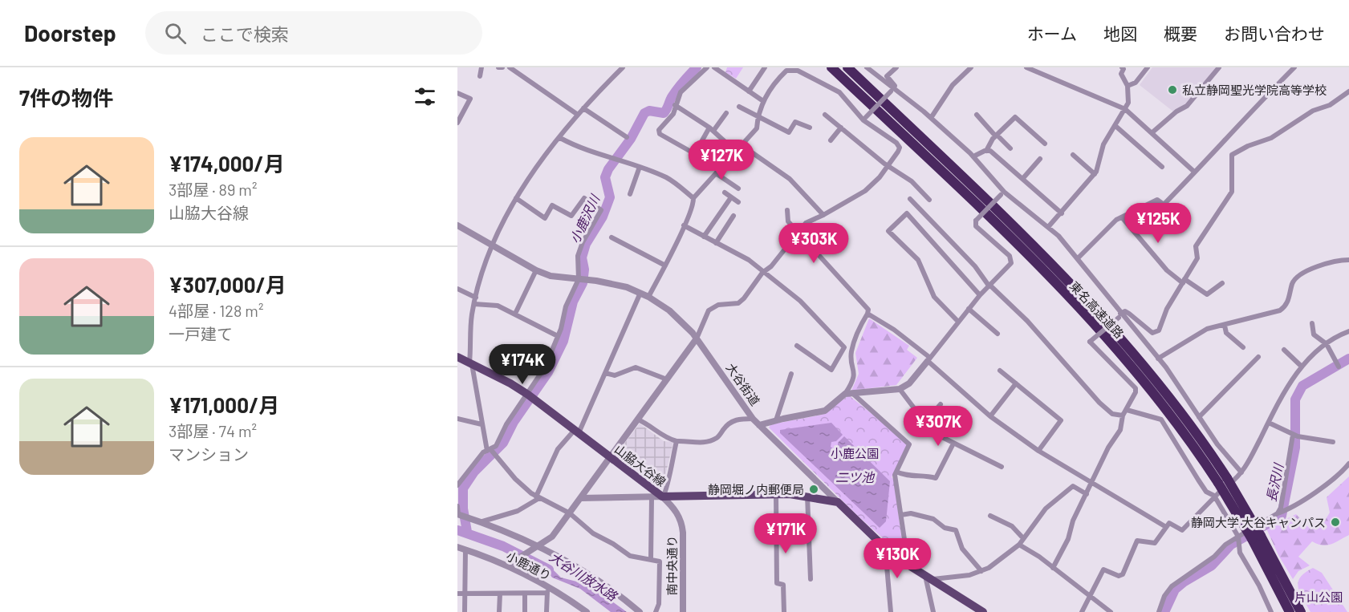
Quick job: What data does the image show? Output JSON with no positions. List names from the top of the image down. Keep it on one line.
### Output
{"streets":{"highway":["東名高速道路"],"main road":["大谷街道","山脇大谷線"],"street":["小鹿通り","南中央通り"]},"crossings":[["大谷街道","山脇大谷線"],["大谷街道","小鹿通り"],["山脇大谷線","小鹿通り"],["山脇大谷線","南中央通り"]],"water":["小鹿沢川","二ツ池","長沢川","大谷川放水路"],"parks":["小鹿公園","片山公園"],"places":["私立静岡聖光学院高等学校","静岡堀ノ内郵便局","静岡大学 大谷キャンパス"],"page":{"header":"Doorstep","search":"ここで検索","nav":["ホーム","地図","概要","お問い合わせ"],"heading":"7件の物件","list":[{"name":"¥174,000/月","note":"3部屋 · 89 m² · 山脇大谷線"},{"name":"¥307,000/月","note":"4部屋 · 128 m² · 一戸建て"},{"name":"¥171,000/月","note":"3部屋 · 74 m² · マンション"}],"price":["¥127K","¥125K","¥303K","¥174K","¥307K","¥171K","¥130K"]}}
